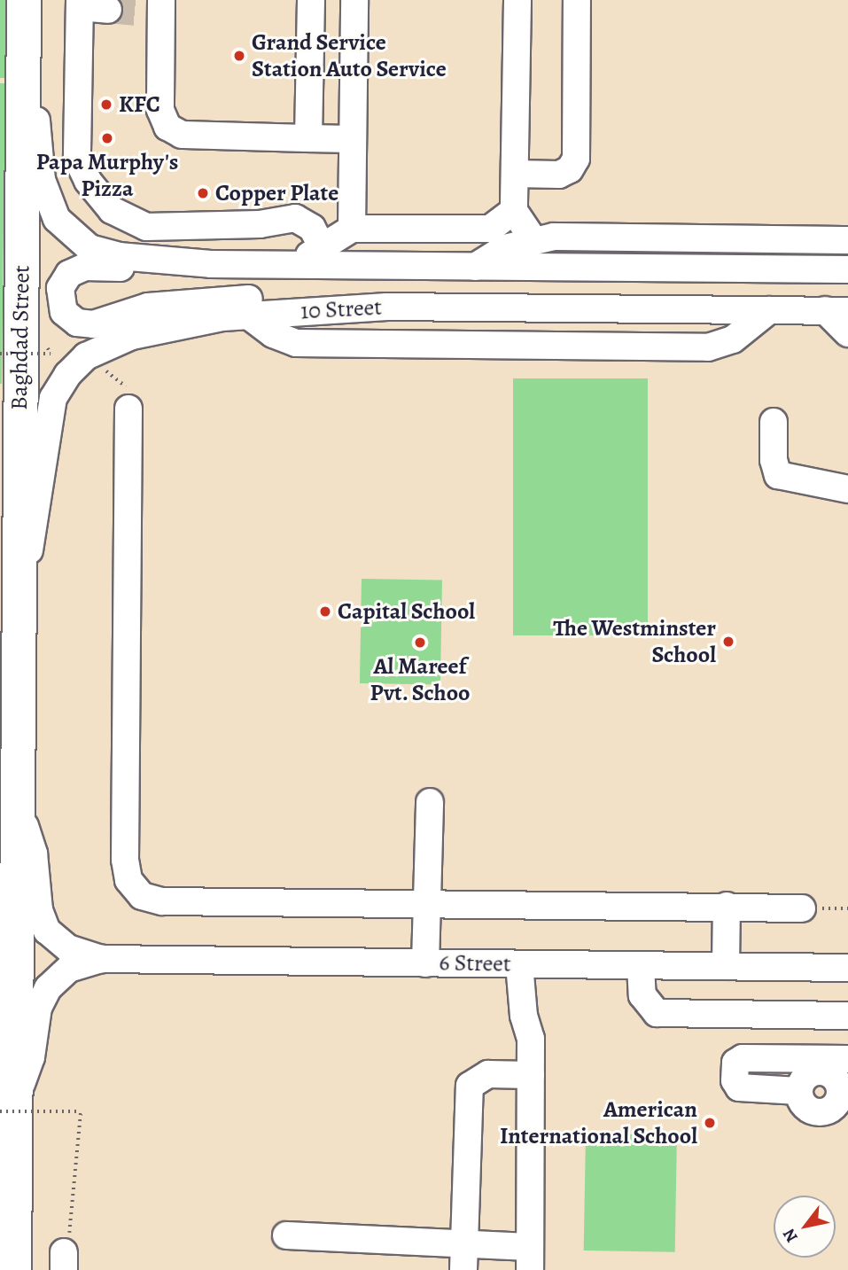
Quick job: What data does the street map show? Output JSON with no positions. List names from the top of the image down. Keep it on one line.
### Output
{"streets":{"main road":["Baghdad Street"],"street":["10 Street","6 Street"]},"crossings":[["10 Street","Baghdad Street"],["Baghdad Street","6 Street"]],"places":["Grand Service Station Auto Service","KFC","Papa Murphy's Pizza","Copper Plate","Capital School","The Westminster School","Al Mareef Pvt. Schoo","American International School"],"north":"bottom left"}
